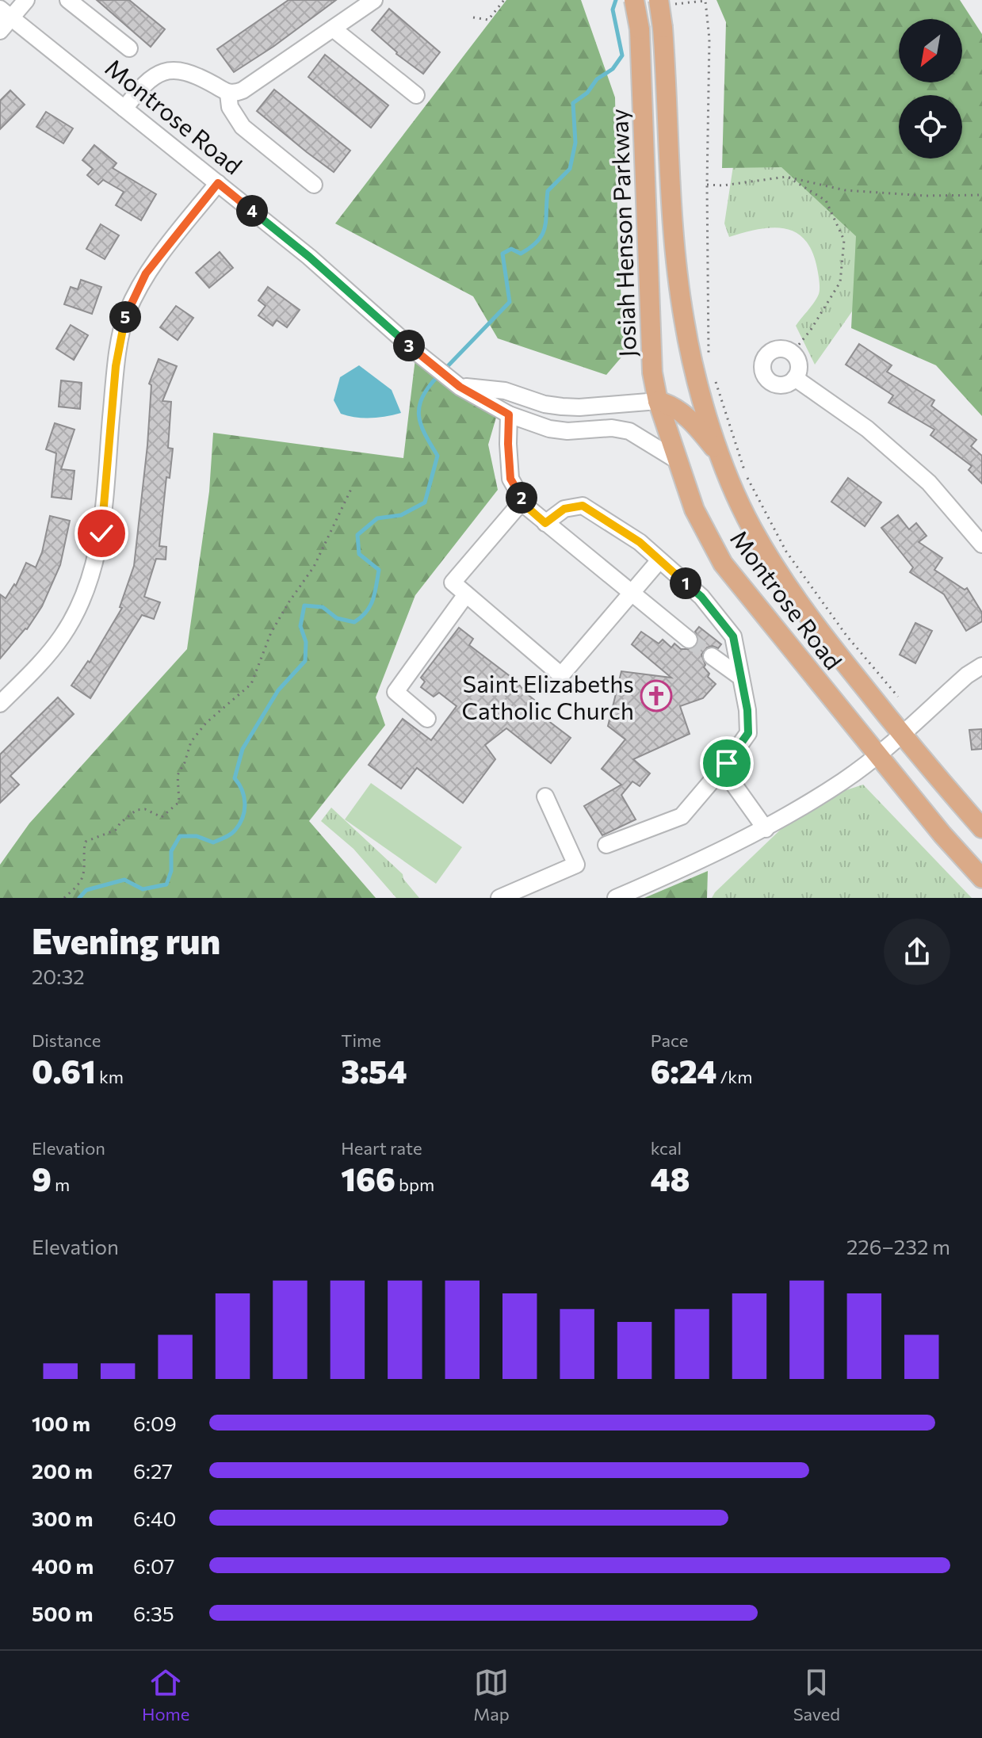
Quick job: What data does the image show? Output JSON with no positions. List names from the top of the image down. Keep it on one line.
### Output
{"streets":{"main road":["Montrose Road","Josiah Henson Parkway"]},"crossings":[["Montrose Road","Josiah Henson Parkway"]],"places":{"church":["Saint Elizabeths Catholic Church"]},"north":"bottom left","page":{"pins":["4","5","3","2","1"],"heading":["Evening run","20:32"],"stats":[["Distance","0.61 km"],["Time","3:54"],["Pace","6:24 /km"],["Elevation","9 m"],["Heart rate","166 bpm"],["kcal","48"]],"chart":["Elevation","226–232 m"],"list":[{"name":"100 m","note":"6:09"},{"name":"200 m","note":"6:27"},{"name":"300 m","note":"6:40"},{"name":"400 m","note":"6:07"},{"name":"500 m","note":"6:35"}],"tabs":["Home","Map","Saved"]}}
